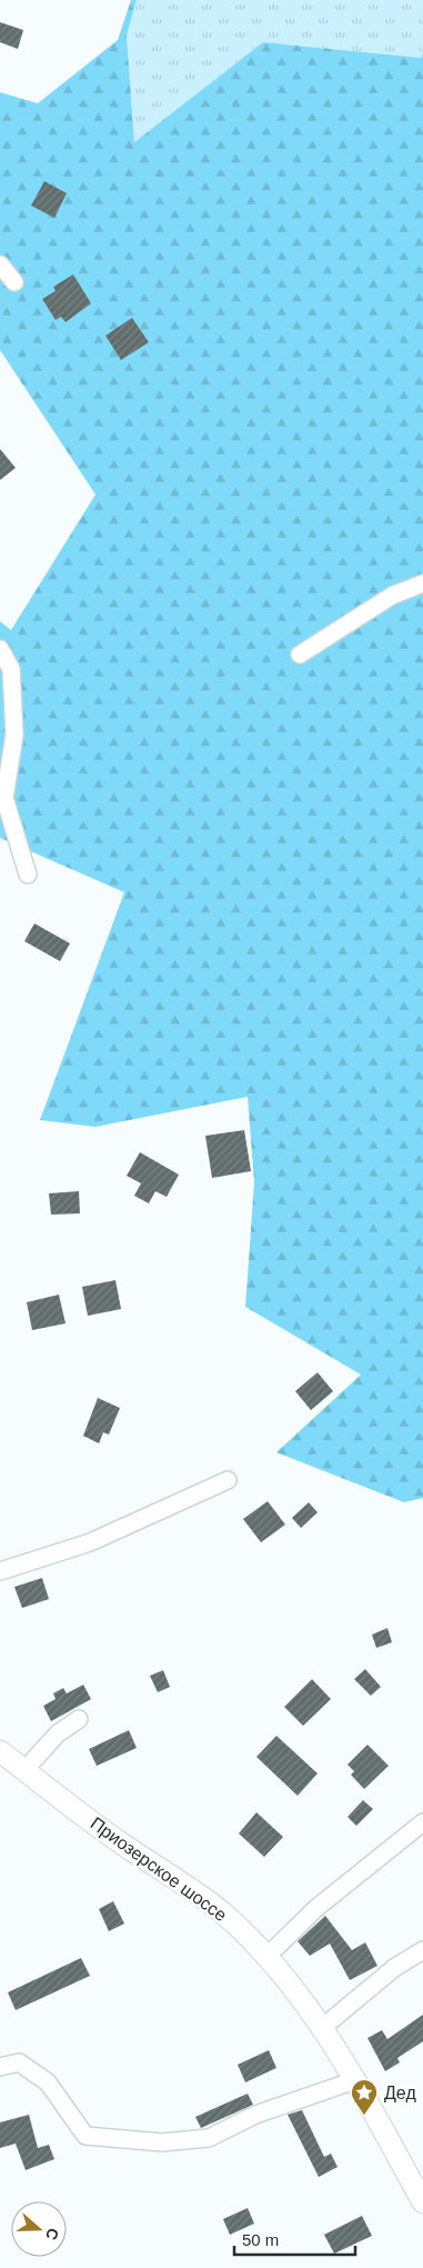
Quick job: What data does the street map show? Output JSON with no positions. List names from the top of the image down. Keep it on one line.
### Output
{"streets":{"main road":["Приозерское шоссе"]},"places":{"place":["Дед"]},"scale_bar":"50 m","north":"right"}
